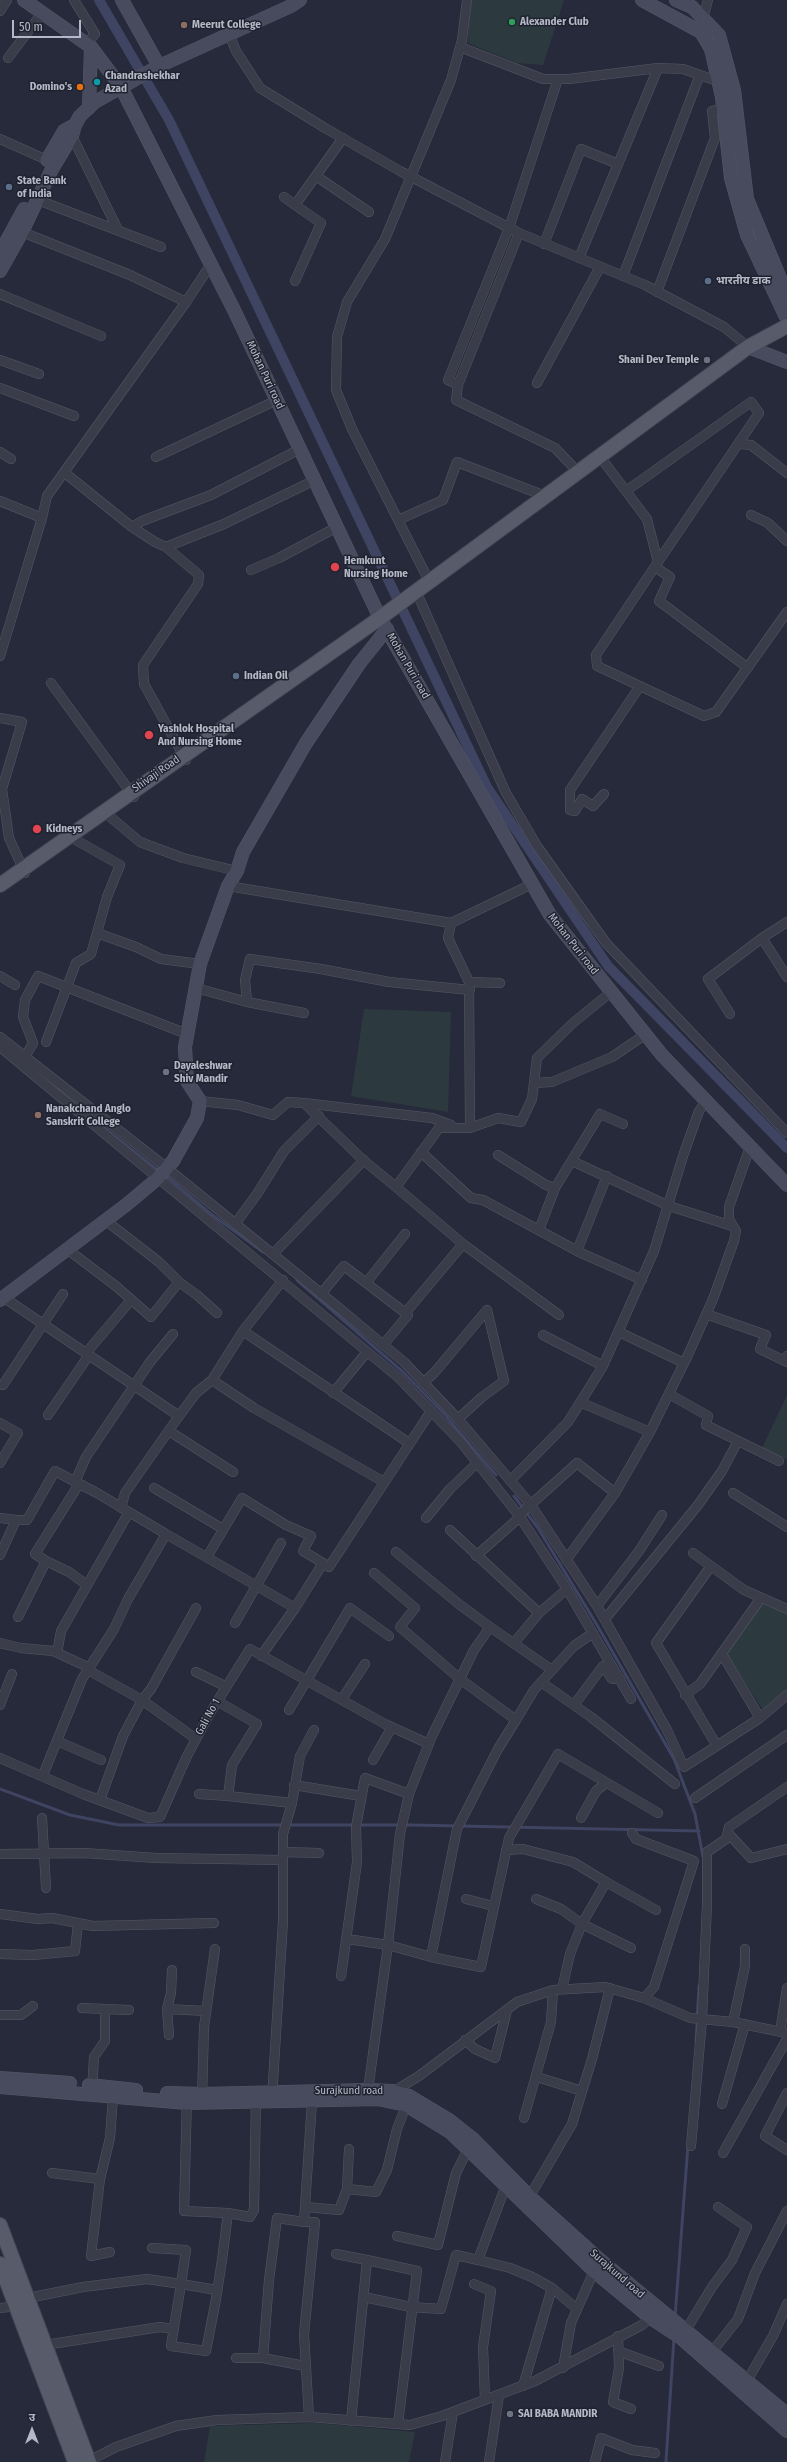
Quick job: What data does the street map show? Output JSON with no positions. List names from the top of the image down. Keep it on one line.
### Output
{"streets":{"main road":["Shivaji Road"],"street":["Mohan Puri road","Gali No 1","Surajkund road"]},"crossings":[["Mohan Puri road","Shivaji Road"]],"places":["Alexander Club","Meerut College","Chandrashekhar Azad","Domino's","State Bank of India","भारतीय डाक","Shani Dev Temple","Hemkunt Nursing Home","Indian Oil","Yashlok Hospital And Nursing Home","Kidneys","Dayaleshwar Shiv Mandir","Nanakchand Anglo Sanskrit College","SAI BABA MANDIR"],"scale_bar":"50 m","north":"top"}
